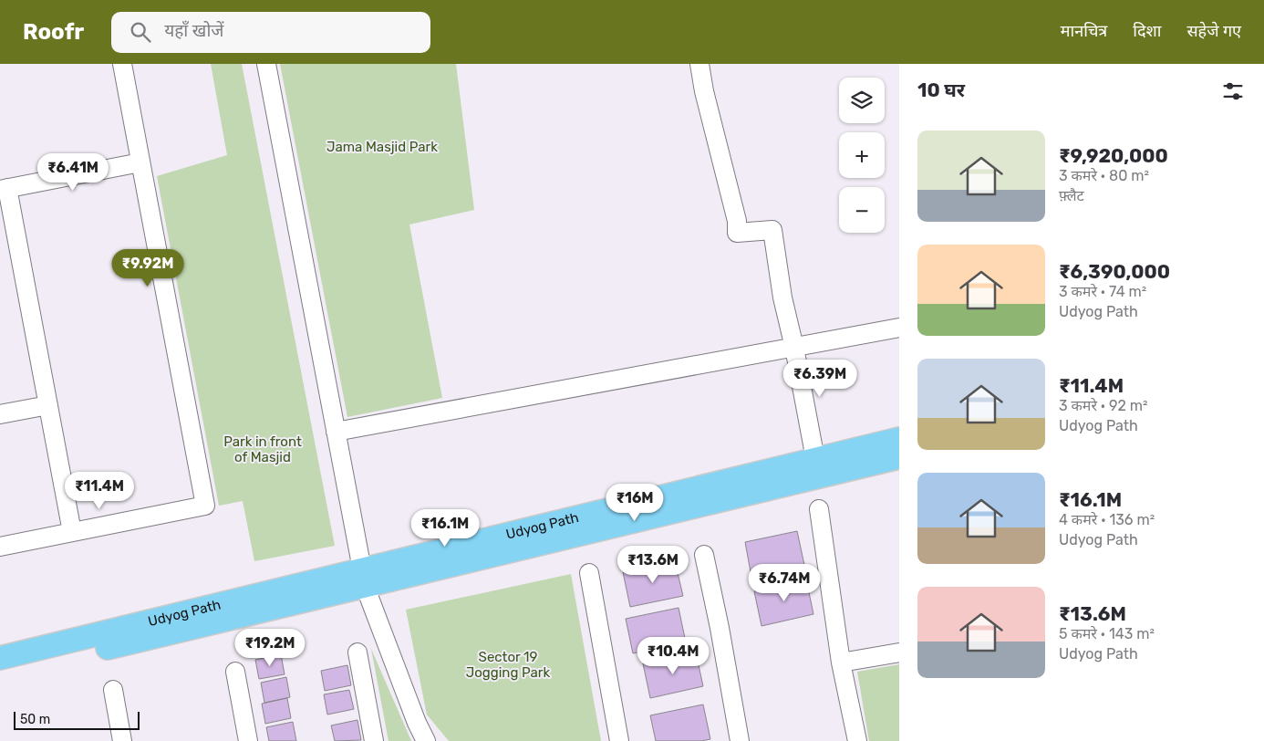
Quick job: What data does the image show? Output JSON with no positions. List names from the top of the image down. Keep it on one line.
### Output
{"streets":{"main road":["Udyog Path"]},"parks":["Jama Masjid Park","Park in front of Masjid","Sector 19 Jogging Park"],"scale_bar":"50 m","page":{"header":"Roofr","search":"यहाँ खोजें","nav":["मानचित्र","दिशा","सहेजे गए"],"heading":"10 घर","map_buttons":["+","−"],"list":[{"name":"₹9,920,000","note":"3 कमरे · 80 m² · फ़्लैट"},{"name":"₹6,390,000","note":"3 कमरे · 74 m² · Udyog Path"},{"name":"₹11.4M","note":"3 कमरे · 92 m² · Udyog Path"},{"name":"₹16.1M","note":"4 कमरे · 136 m² · Udyog Path"},{"name":"₹13.6M","note":"5 कमरे · 143 m² · Udyog Path"}],"price":["₹6.41M","₹9.92M","₹6.39M","₹11.4M","₹16M","₹16.1M","₹13.6M","₹6.74M","₹19.2M","₹10.4M"],"scale":"50 m"}}
